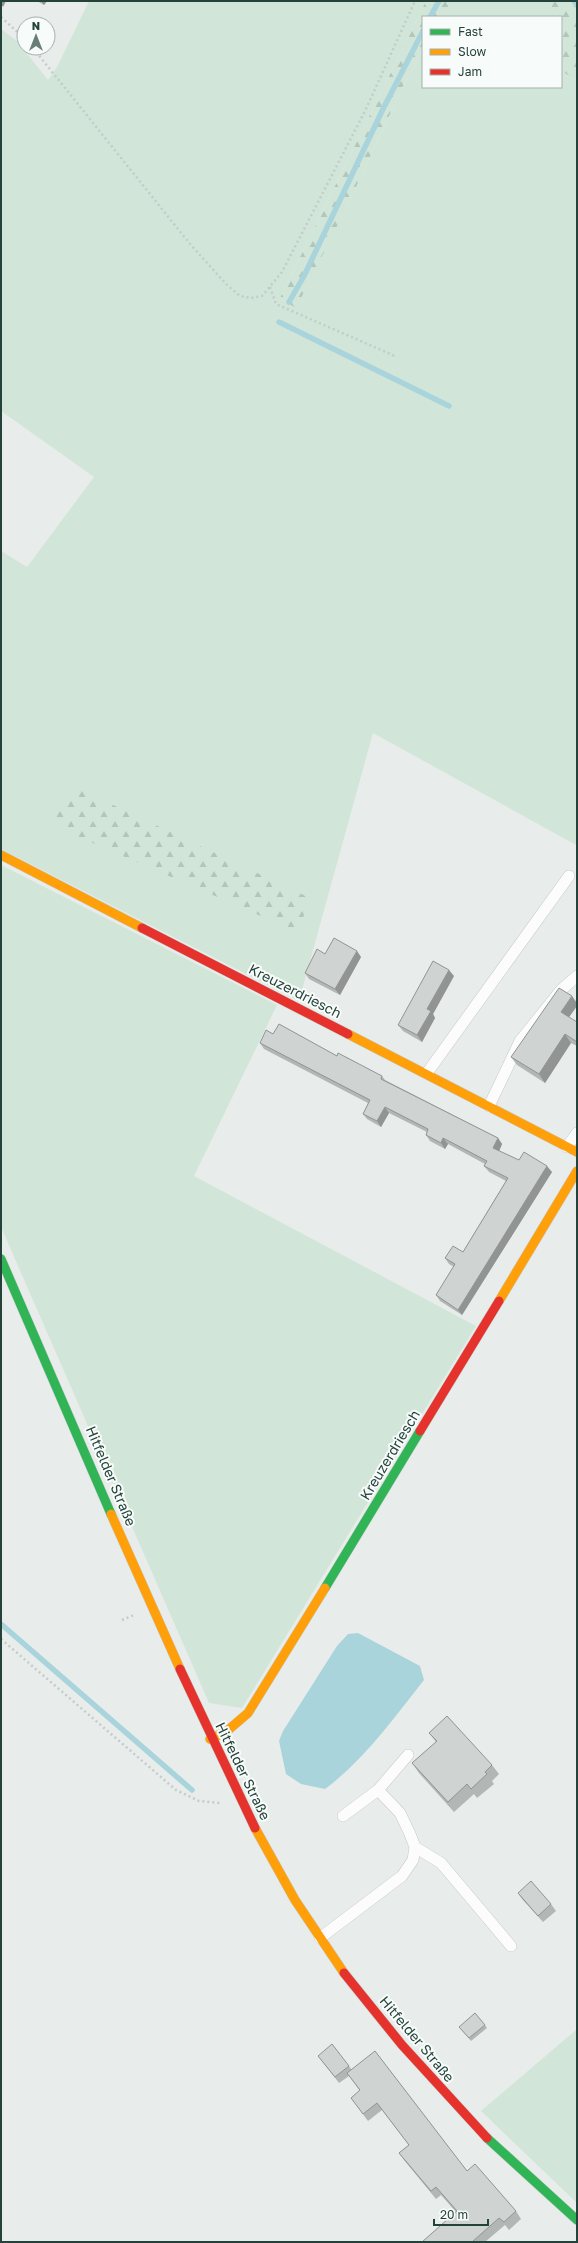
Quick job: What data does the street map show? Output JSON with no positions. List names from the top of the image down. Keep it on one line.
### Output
{"streets":{"street":["Kreuzerdriesch","Hitfelder Straße"]},"crossings":[["Kreuzerdriesch","Hitfelder Straße"]],"legend":["Fast","Slow","Jam"],"scale_bar":"20 m","north":"top"}
